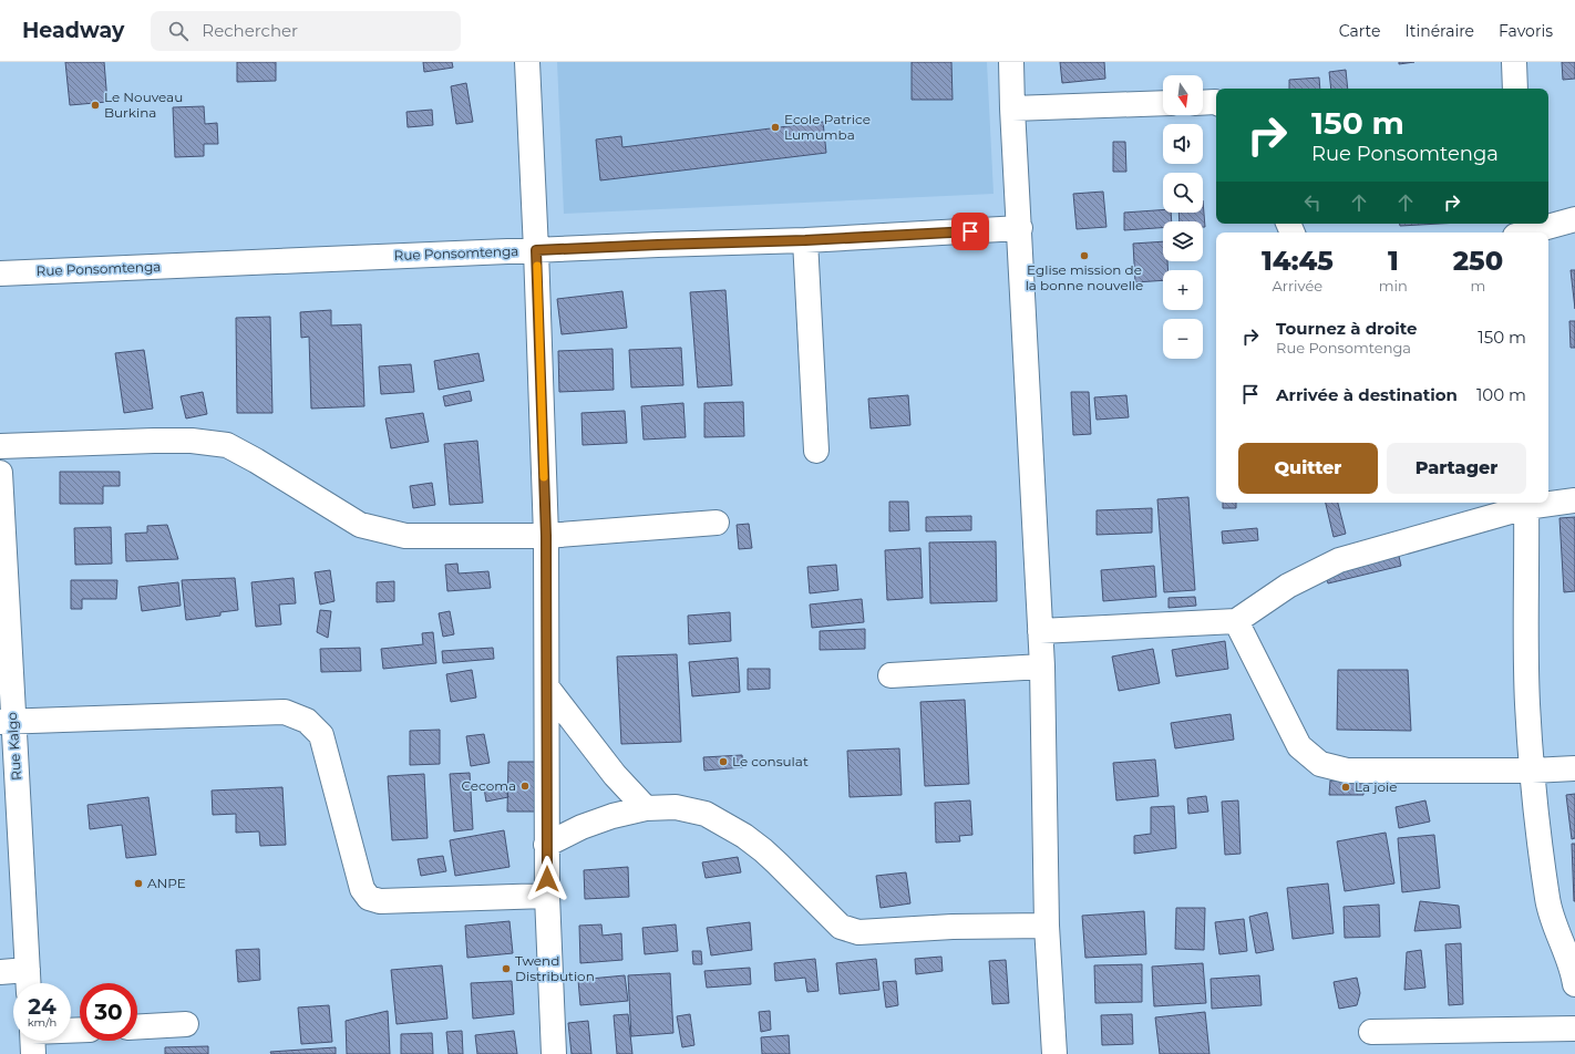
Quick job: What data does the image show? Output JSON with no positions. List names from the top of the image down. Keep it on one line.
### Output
{"streets":{"street":["Rue Ponsomtenga","Rue Kalgo"]},"places":["Le Nouveau Burkina","Ecole Patrice Lumumba","Eglise mission de la bonne nouvelle","Le consulat","Cecoma","La joie","ANPE","Twend Distribution"],"north":"bottom","page":{"header":"Headway","search":"Rechercher","nav":["Carte","Itinéraire","Favoris"],"map_buttons":["+","−"],"turn":["150 m","Rue Ponsomtenga"],"eta":["14:45","Arrivée","1","min","250","m"],"list":[{"name":"Tournez à droite","note":"Rue Ponsomtenga","value":"150 m"},{"name":"Arrivée à destination","value":"100 m"}],"buttons":["Quitter","Partager"],"speed":"24 km/h","limit":"30"}}
